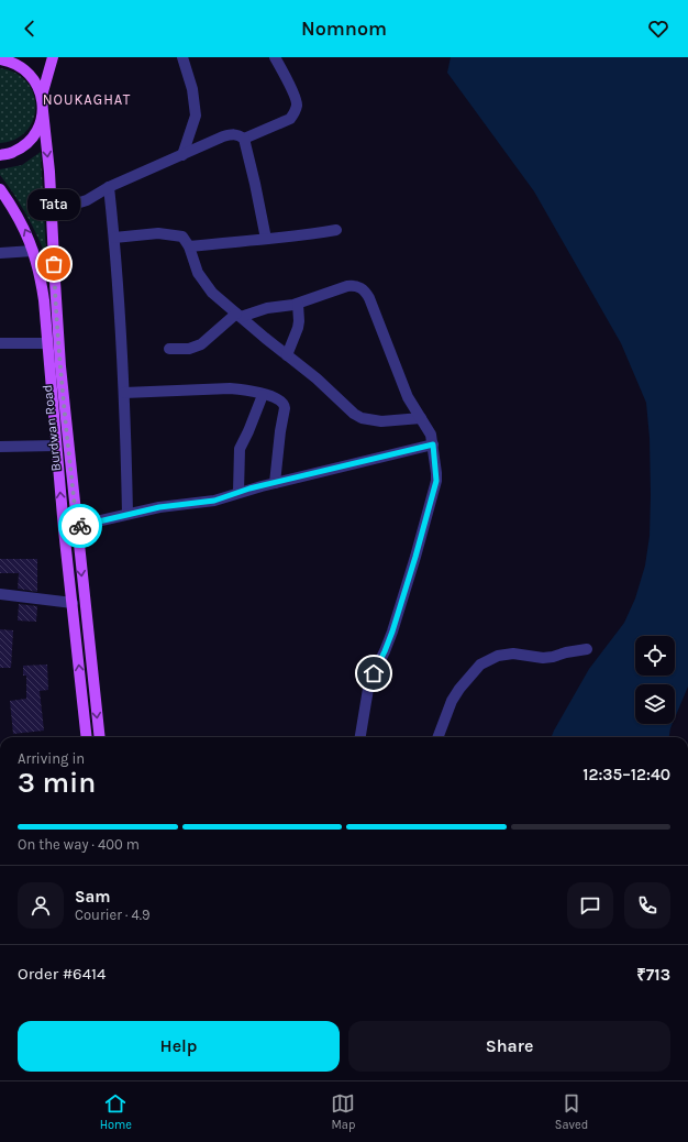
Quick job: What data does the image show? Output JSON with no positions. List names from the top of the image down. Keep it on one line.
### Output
{"streets":{"main road":["Burdwan Road"]},"districts":["NOUKAGHAT"],"places":["Tata"],"page":{"header":"Nomnom","bubble":"Tata","heading":["3 min","Arriving in","12:35–12:40"],"panel":["Sam","Courier · 4.9","Order #6414","₹713"],"bar":"On the way · 400 m","buttons":["Help","Share"],"tabs":["Home","Map","Saved"]}}
